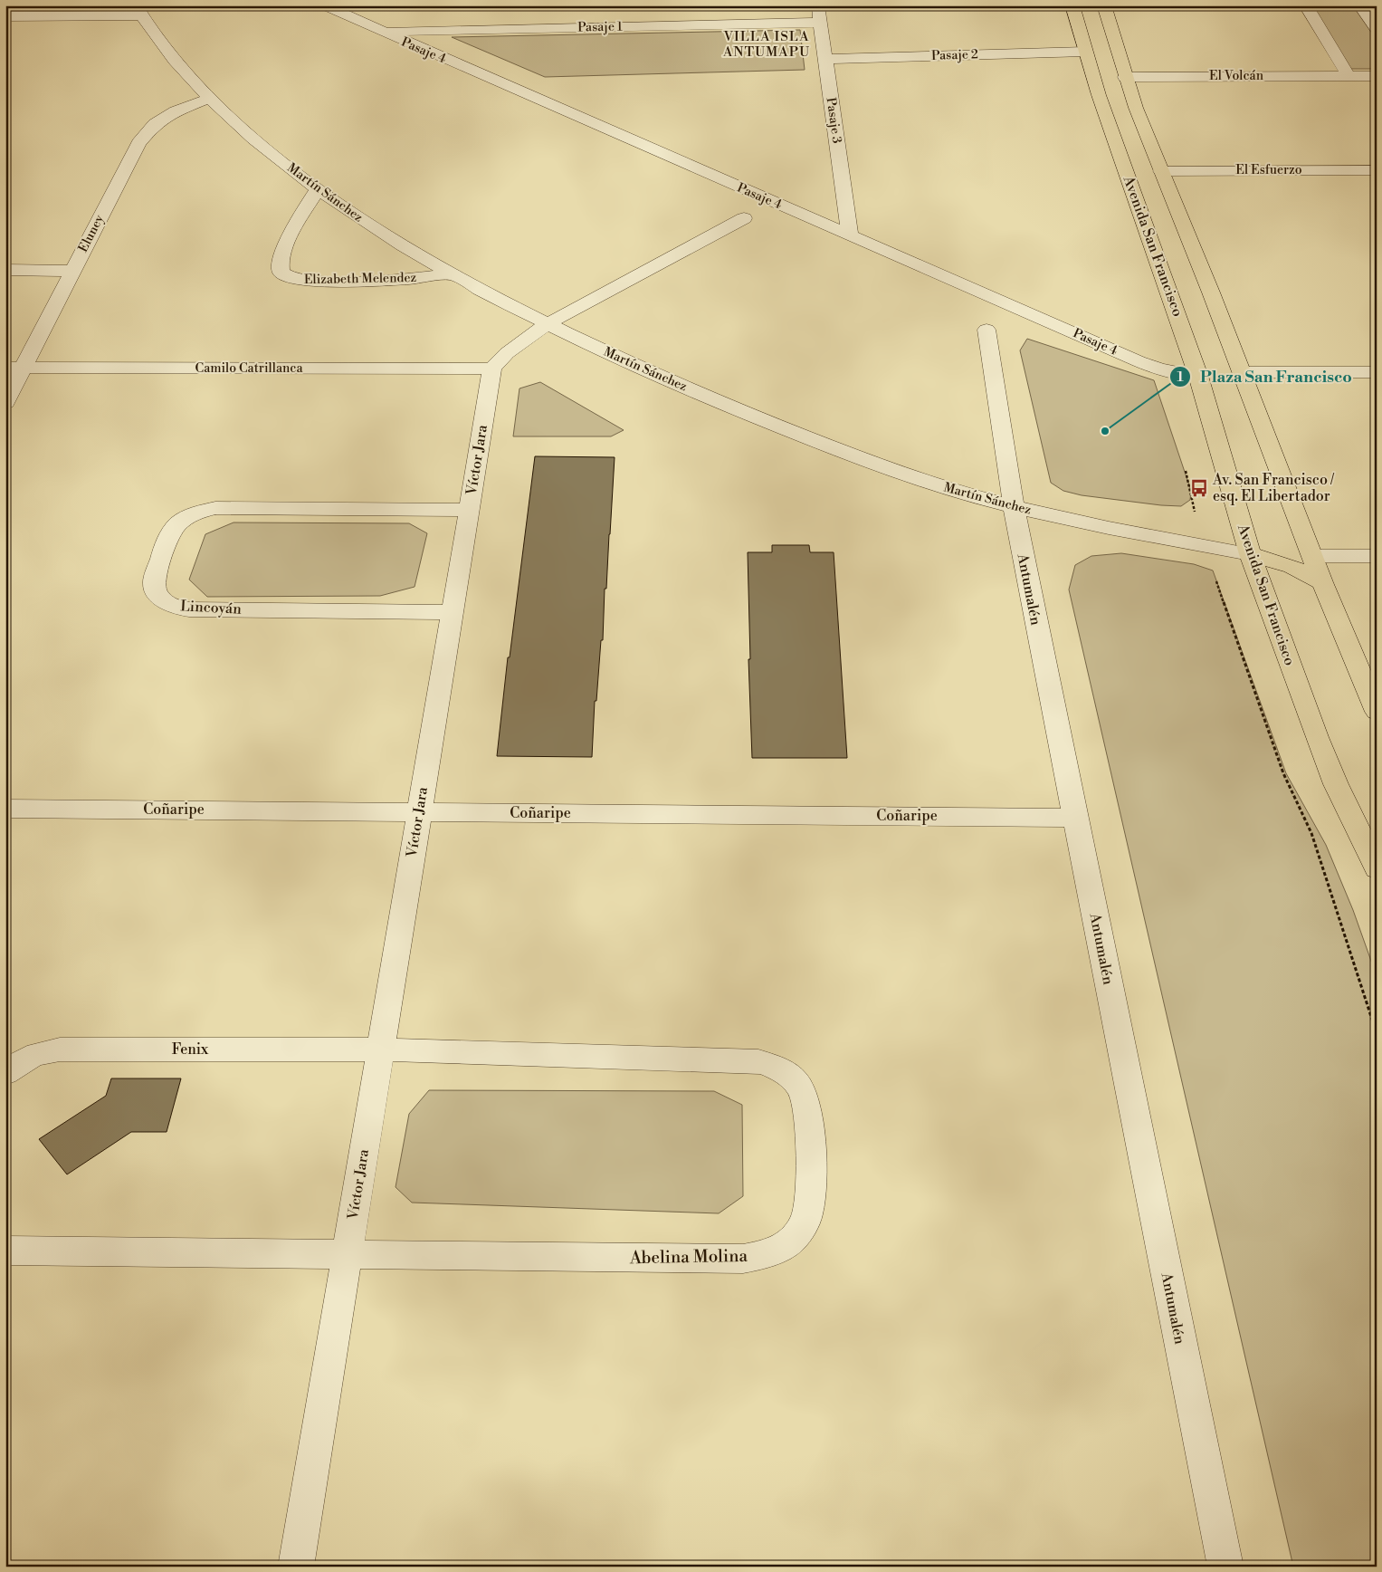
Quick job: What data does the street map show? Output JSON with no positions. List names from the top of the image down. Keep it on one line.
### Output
{"streets":{"main road":["Avenida San Francisco"],"street":["Pasaje 1","Pasaje 4","Pasaje 2","El Volcán","Pasaje 3","El Esfuerzo","Martín Sánchez","Eluney","Elizabeth Melendez","Camilo Catrillanca","Víctor Jara","Antumalén","Lincoyán","Coñaripe","Fenix","Abelina Molina"]},"crossings":[["Pasaje 1","Pasaje 4"],["Pasaje 1","Pasaje 3"],["Pasaje 4","Pasaje 3"],["Pasaje 4","Avenida San Francisco"],["Pasaje 2","Pasaje 3"],["Pasaje 2","Avenida San Francisco"],["Martín Sánchez","Eluney"],["Martín Sánchez","Avenida San Francisco"],["Martín Sánchez","Elizabeth Melendez"],["Martín Sánchez","Antumalén"],["Eluney","Camilo Catrillanca"],["Camilo Catrillanca","Víctor Jara"],["Víctor Jara","Lincoyán"],["Víctor Jara","Coñaripe"],["Víctor Jara","Fenix"],["Víctor Jara","Abelina Molina"],["Antumalén","Coñaripe"],["Fenix","Abelina Molina"]],"districts":["VILLA ISLA ANTUMAPU"],"places":{"other":["Plaza San Francisco"],"bus stop":["Av. San Francisco / esq. El Libertador"]}}
